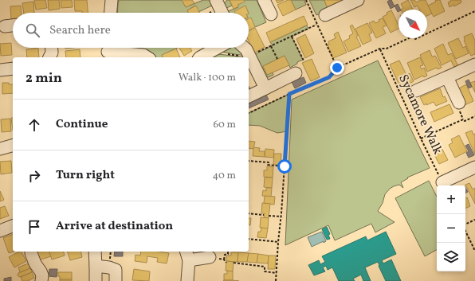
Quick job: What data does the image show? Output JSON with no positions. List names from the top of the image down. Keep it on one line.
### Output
{"streets":{"path":["Sycamore Walk"]},"north":"bottom right","page":{"search":"Search here","heading":["2 min","Walk · 100 m"],"list":[["Continue","60 m"],["Turn right","40 m"],"Arrive at destination"],"map_buttons":["+","−"]}}
